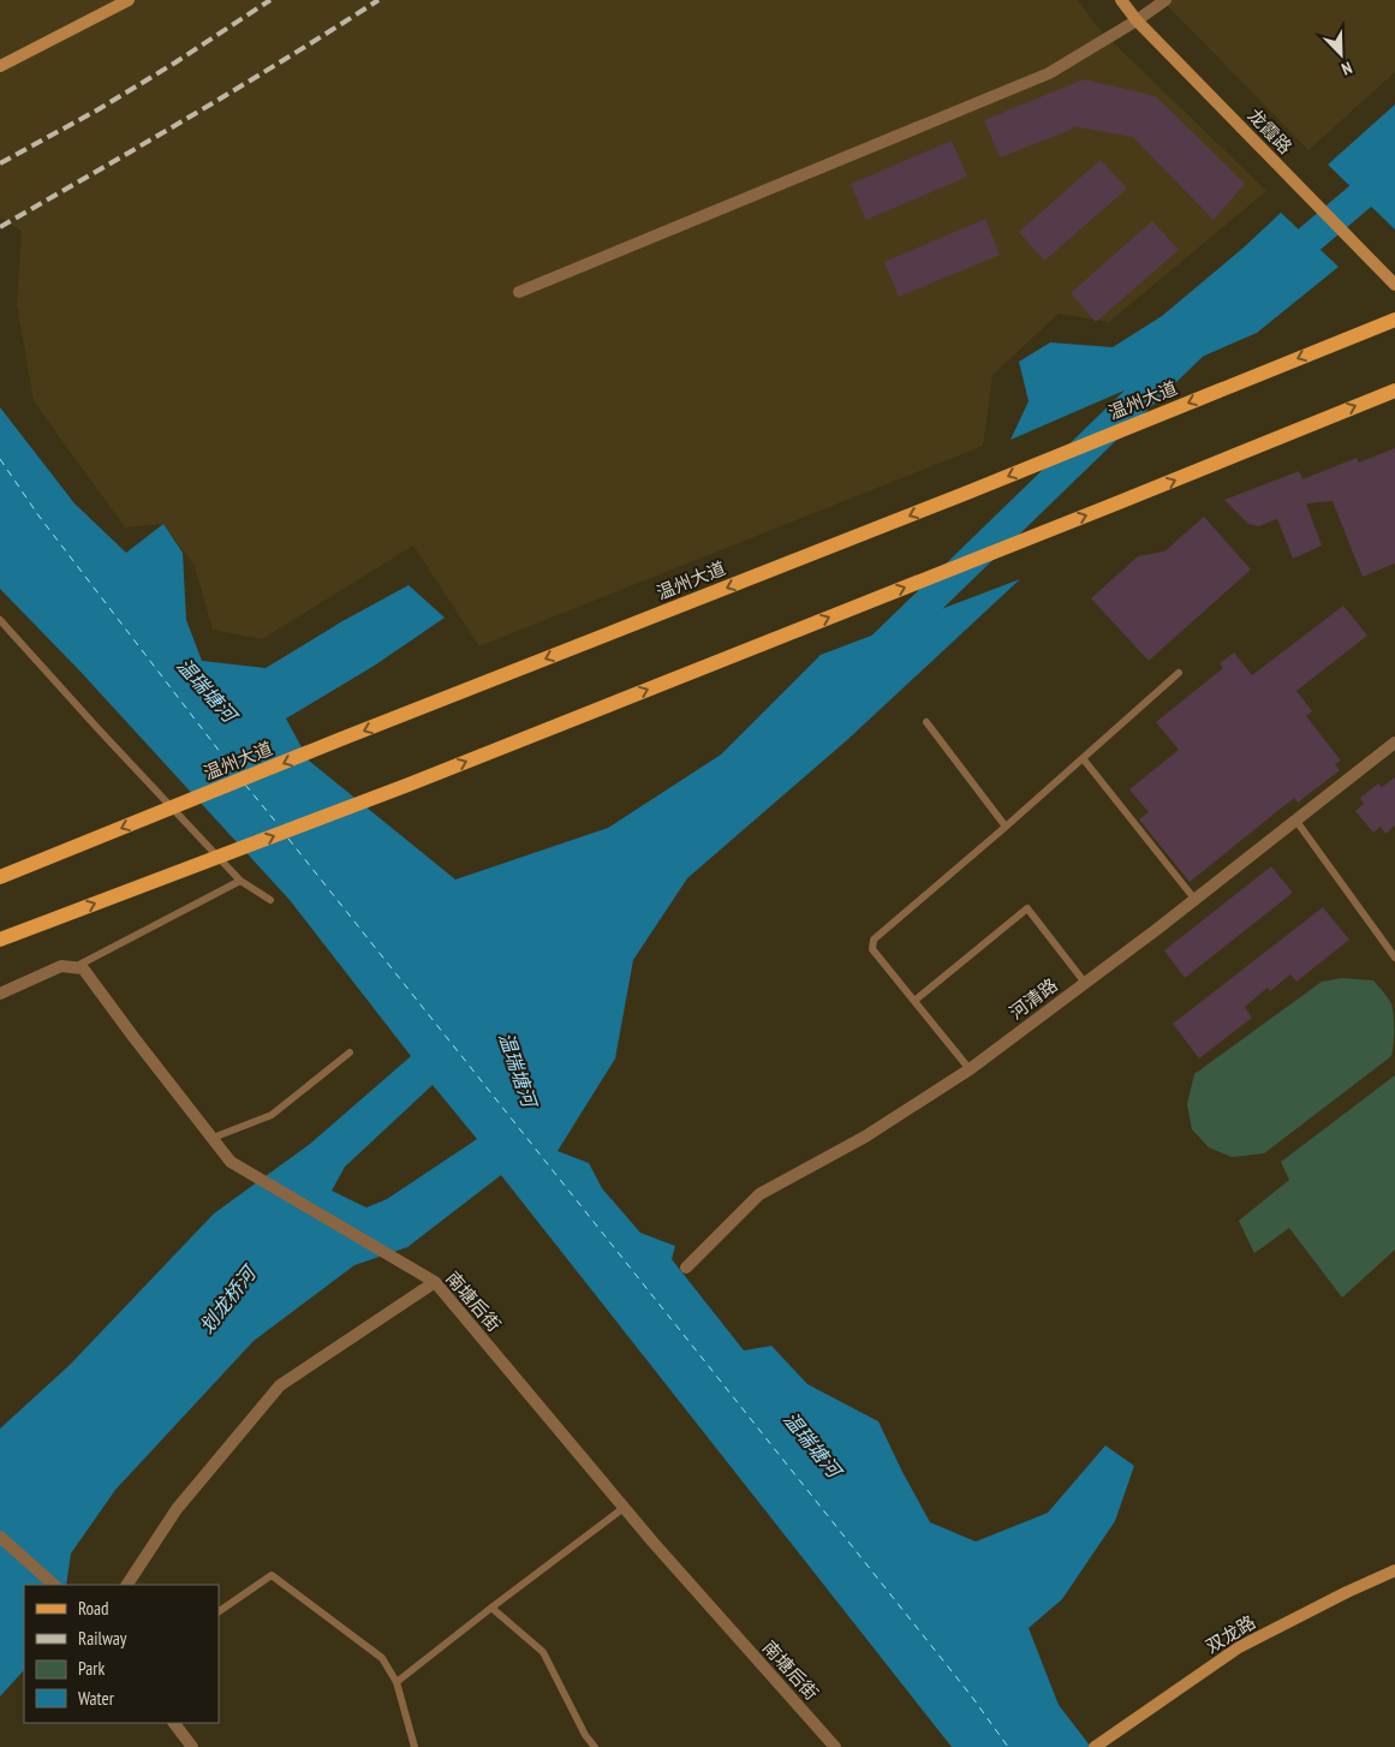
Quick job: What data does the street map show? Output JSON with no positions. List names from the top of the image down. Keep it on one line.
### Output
{"streets":{"main road":["龙霞路","温州大道","双龙路"],"street":["河清路","南塘后街"]},"water":["温瑞塘河","划龙桥河"],"legend":["Road","Railway","Park","Water"],"north":"bottom right"}
